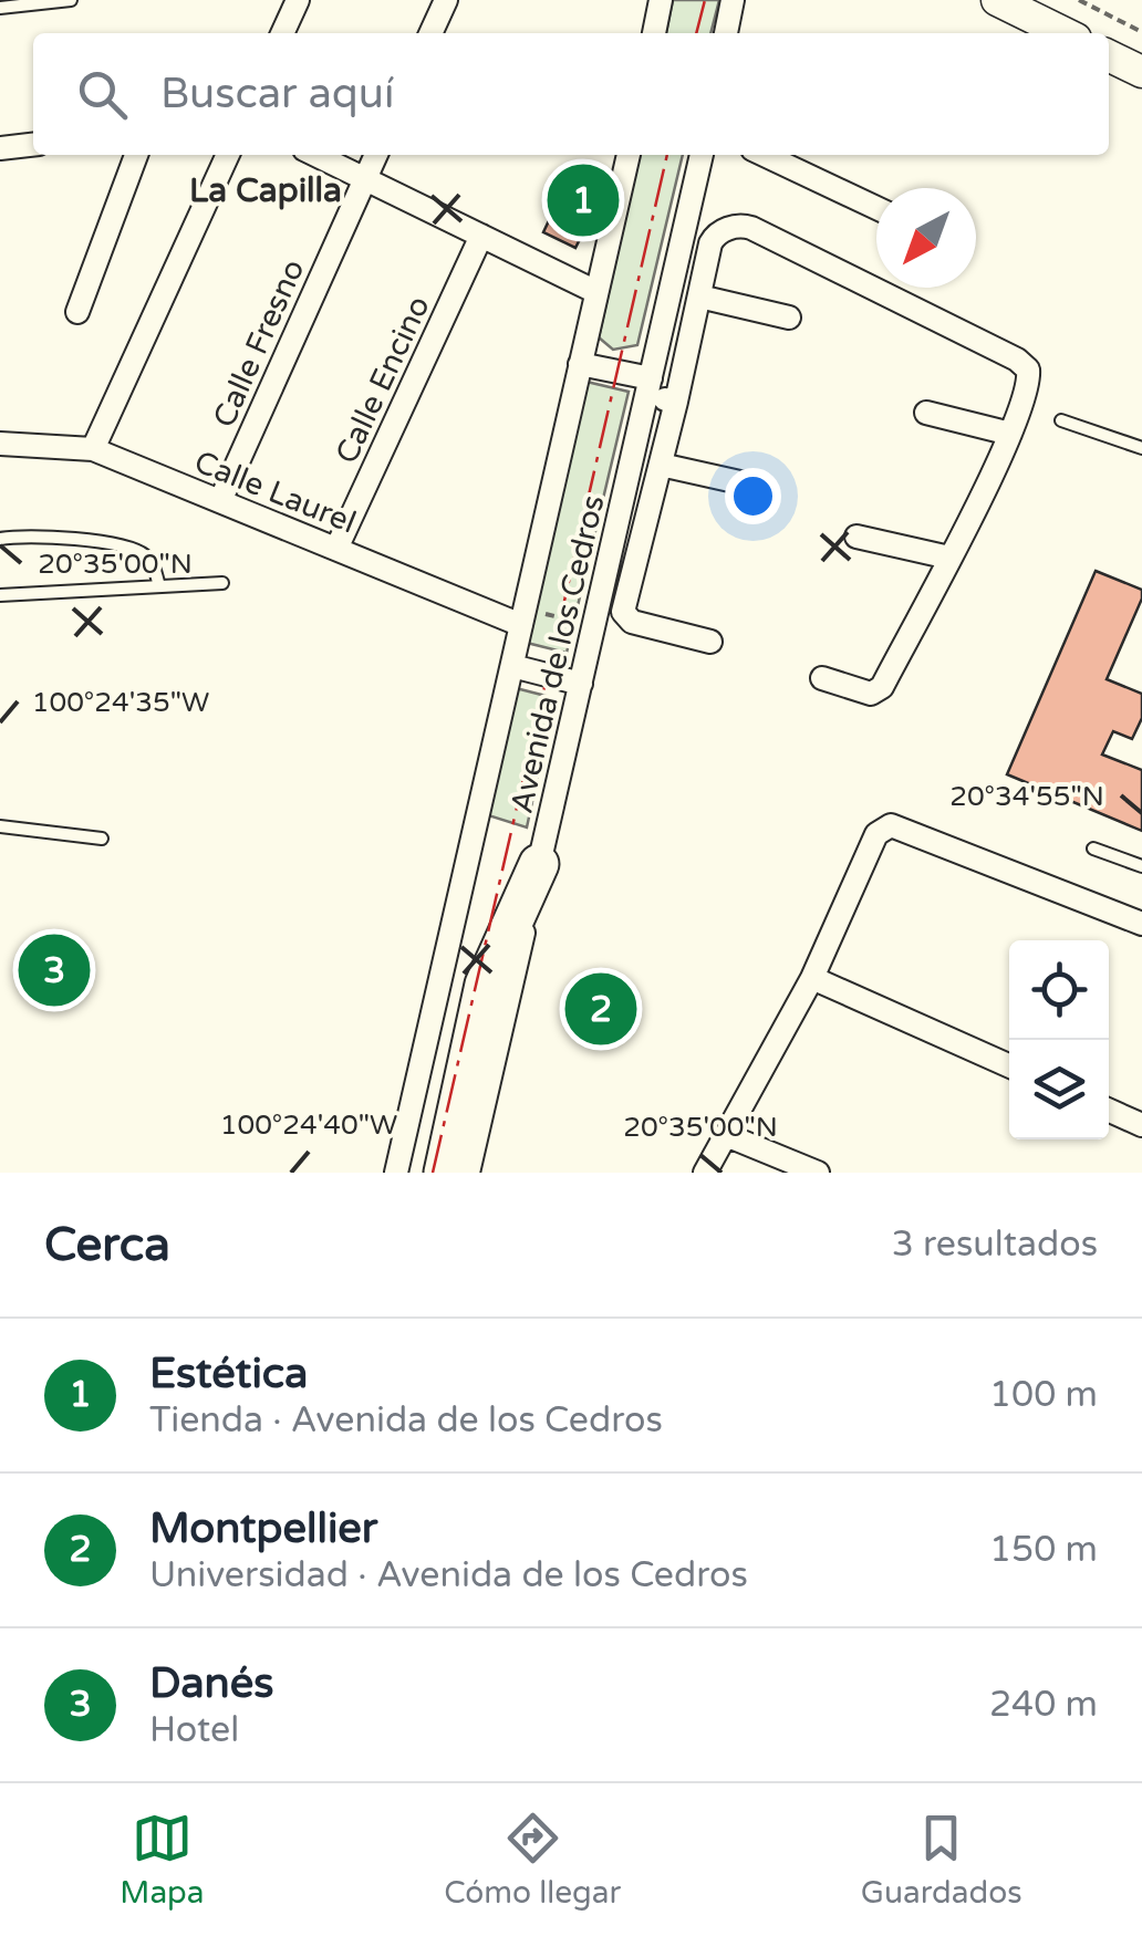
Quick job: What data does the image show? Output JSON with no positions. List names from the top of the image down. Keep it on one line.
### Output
{"streets":{"street":["Calle Fresno","Calle Encino","Calle Laurel","Avenida de los Cedros"]},"crossings":[["Calle Fresno","Calle Laurel"],["Calle Encino","Calle Laurel"],["Calle Laurel","Avenida de los Cedros"]],"districts":["La Capilla"],"north":"bottom left","page":{"search":"Buscar aquí","pins":["1","3","2"],"heading":["Cerca","3 resultados"],"list":[{"mark":"1","name":"Estética","note":"Tienda · Avenida de los Cedros","value":"100 m"},{"mark":"2","name":"Montpellier","note":"Universidad · Avenida de los Cedros","value":"150 m"},{"mark":"3","name":"Danés","note":"Hotel","value":"240 m"}],"nav":["Mapa","Cómo llegar","Guardados"]},"coordinates":["20°35'00\"N","100°24'35\"W","20°34'55\"N","100°24'40\"W"]}
